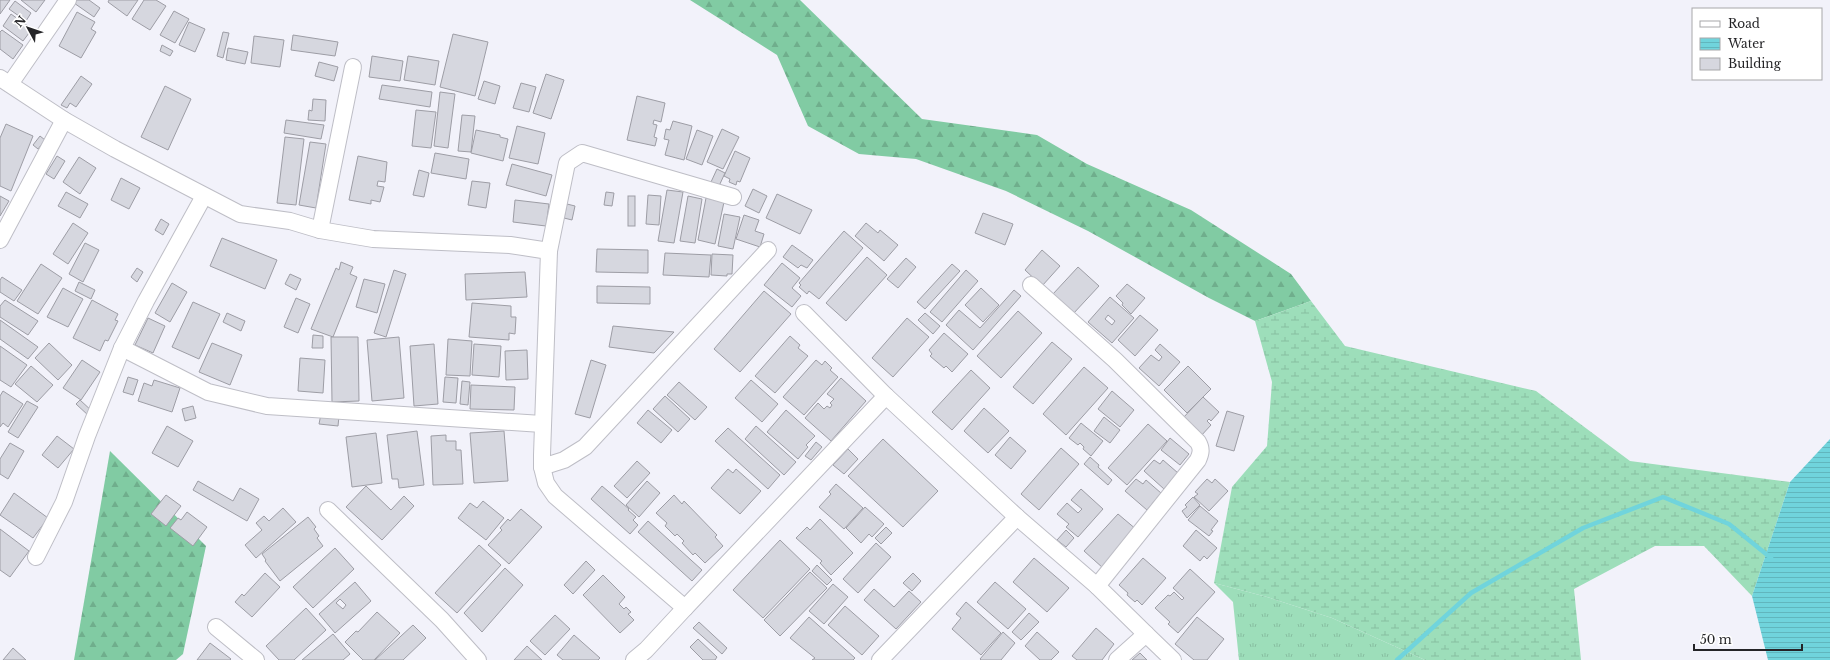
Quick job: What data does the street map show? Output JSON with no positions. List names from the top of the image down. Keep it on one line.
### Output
{"legend":["Road","Water","Building"],"scale_bar":"50 m","north":"top left"}
